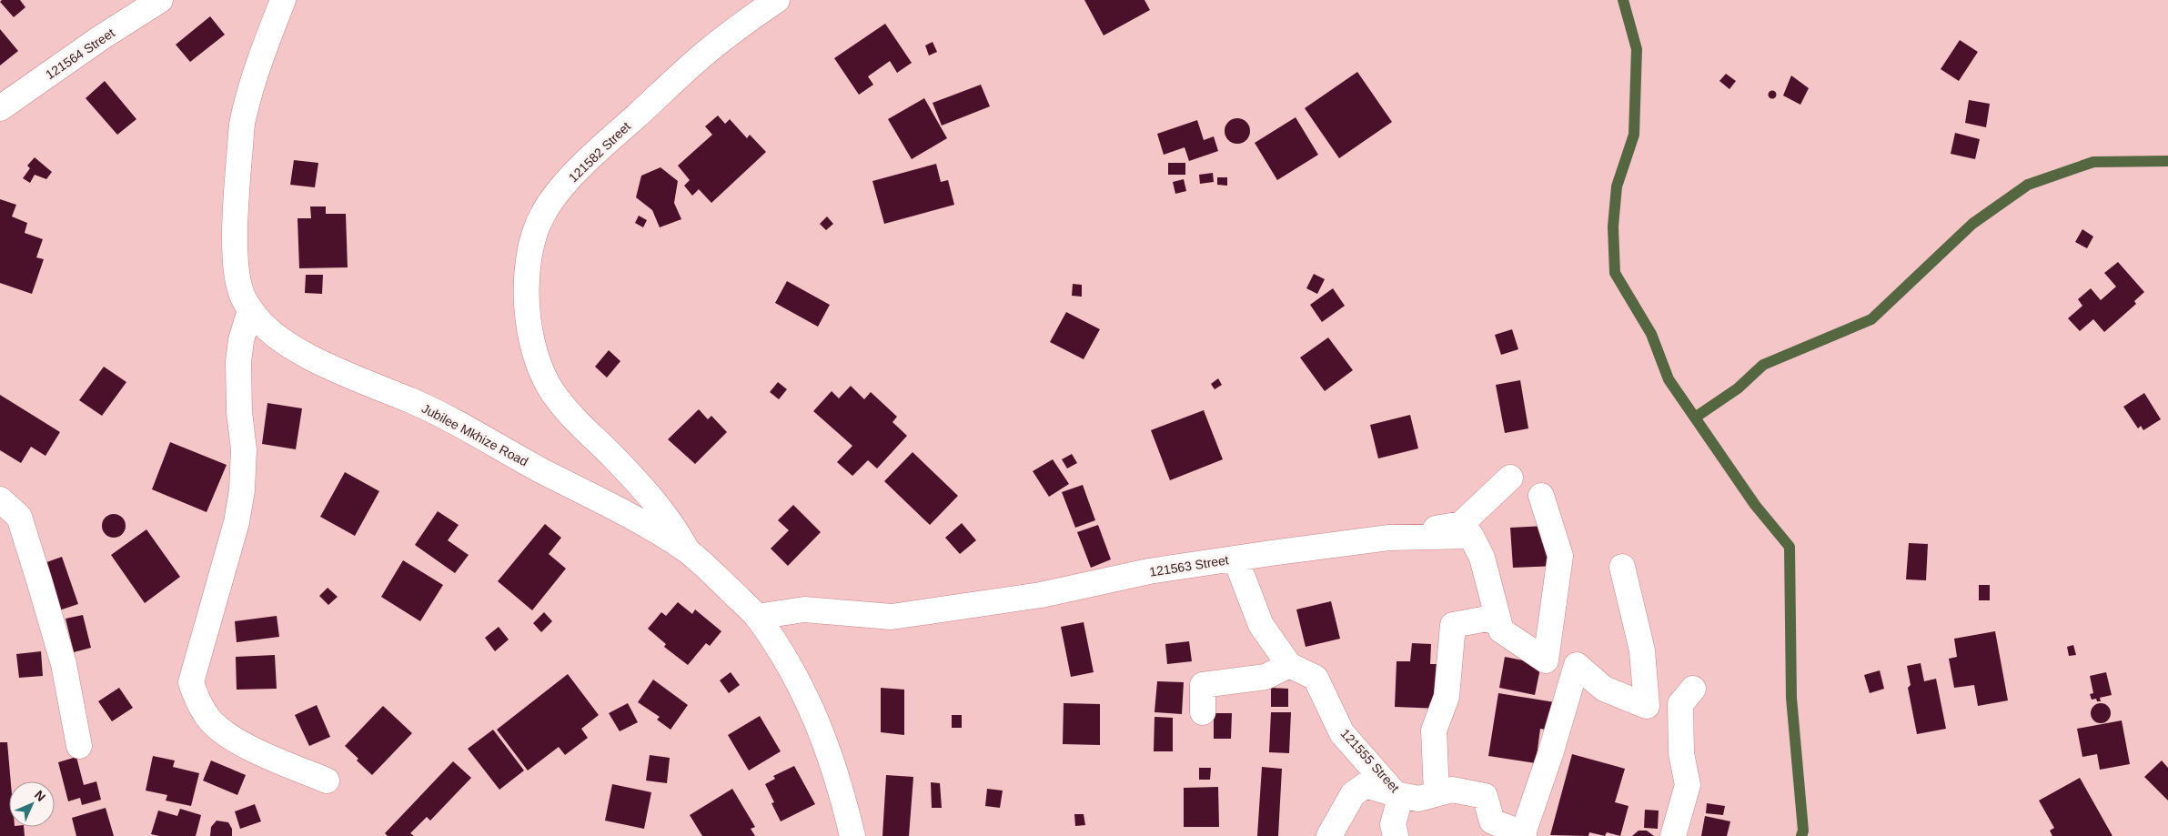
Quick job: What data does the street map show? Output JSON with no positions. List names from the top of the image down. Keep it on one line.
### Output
{"streets":{"street":["121564 Street","121582 Street","Jubilee Mkhize Road","121563 Street","121555 Street"]},"crossings":[["121582 Street","Jubilee Mkhize Road"],["Jubilee Mkhize Road","121563 Street"],["121563 Street","121555 Street"]],"north":"top right"}
